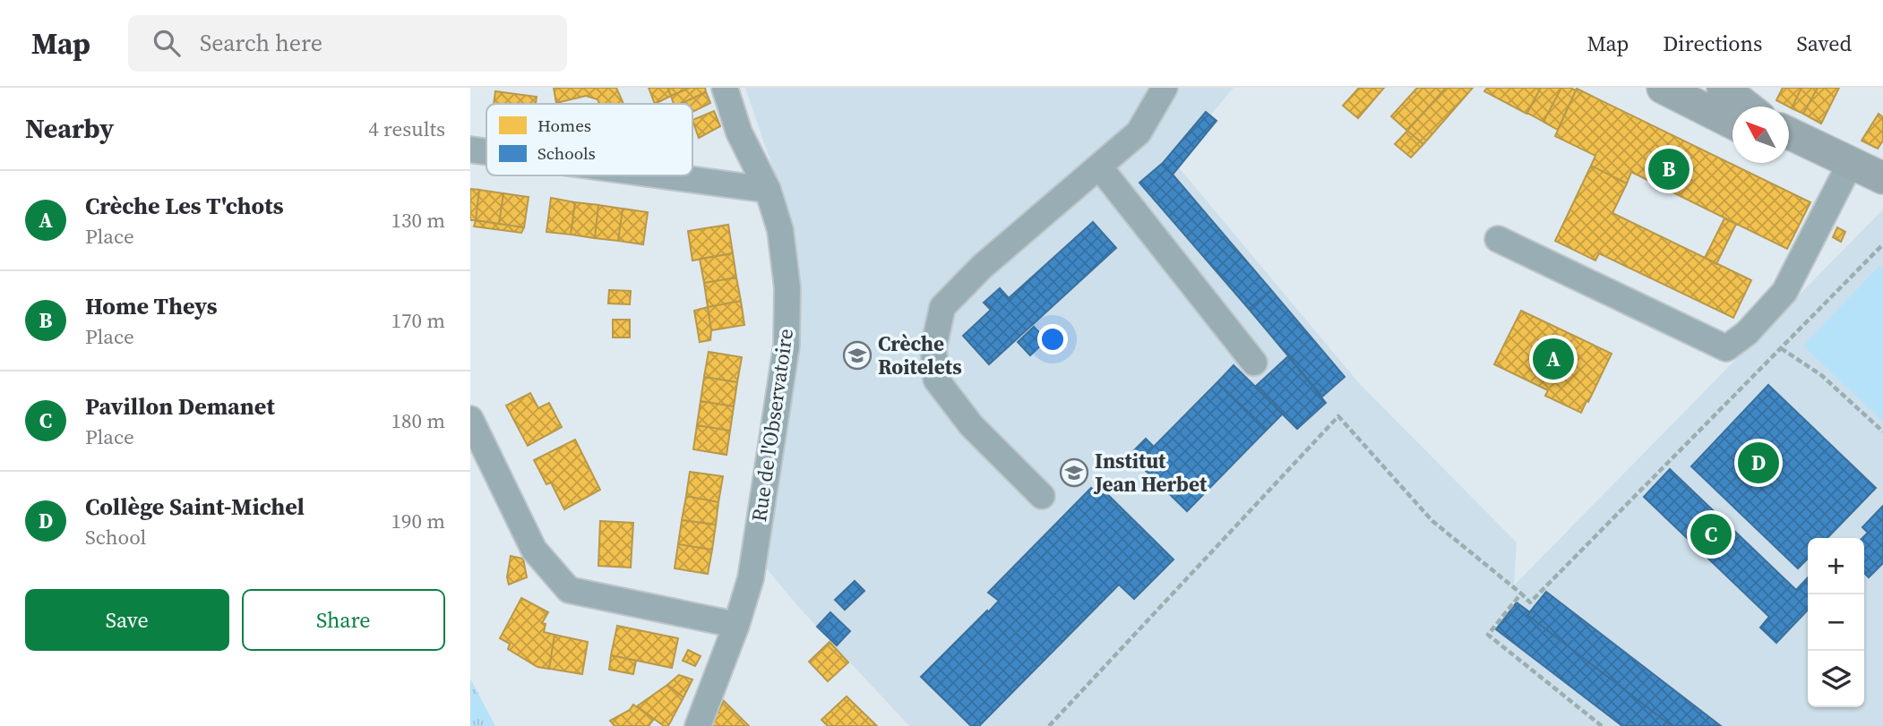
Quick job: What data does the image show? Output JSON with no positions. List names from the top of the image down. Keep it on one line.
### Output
{"streets":{"street":["Rue de l'Observatoire"]},"places":{"school or university":["Crèche Roitelets","Institut Jean Herbet"]},"legend":["Homes","Schools"],"north":"top left","page":{"header":"Map","search":"Search here","nav":["Map","Directions","Saved"],"heading":["Nearby","4 results"],"pins":["B","A","D","C"],"list":[{"mark":"A","name":"Crèche Les T'chots","note":"Place","value":"130 m"},{"mark":"B","name":"Home Theys","note":"Place","value":"170 m"},{"mark":"C","name":"Pavillon Demanet","note":"Place","value":"180 m"},{"mark":"D","name":"Collège Saint-Michel","note":"School","value":"190 m"}],"map_buttons":["+","−"],"buttons":["Save","Share"]}}
